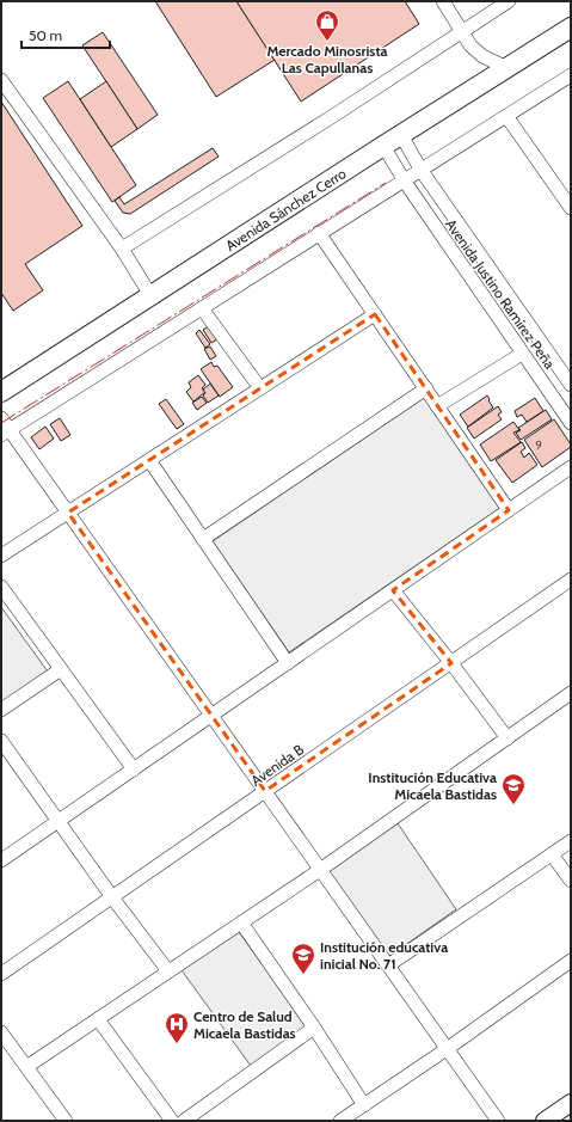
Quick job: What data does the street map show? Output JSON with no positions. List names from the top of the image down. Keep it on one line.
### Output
{"streets":{"highway":["Avenida Sánchez Cerro"],"street":["Avenida Justino Ramírez Peña","Avenida B"]},"crossings":[["Avenida Sánchez Cerro","Avenida Justino Ramírez Peña"]],"places":{"shop":["Mercado Minosrista Las Capullanas"],"school or university":["Institución Educativa Micaela Bastidas","Institución educativa inicial No. 71"],"hospital":["Centro de Salud Micaela Bastidas"]},"house_numbers":["9"],"scale_bar":"50 m"}
